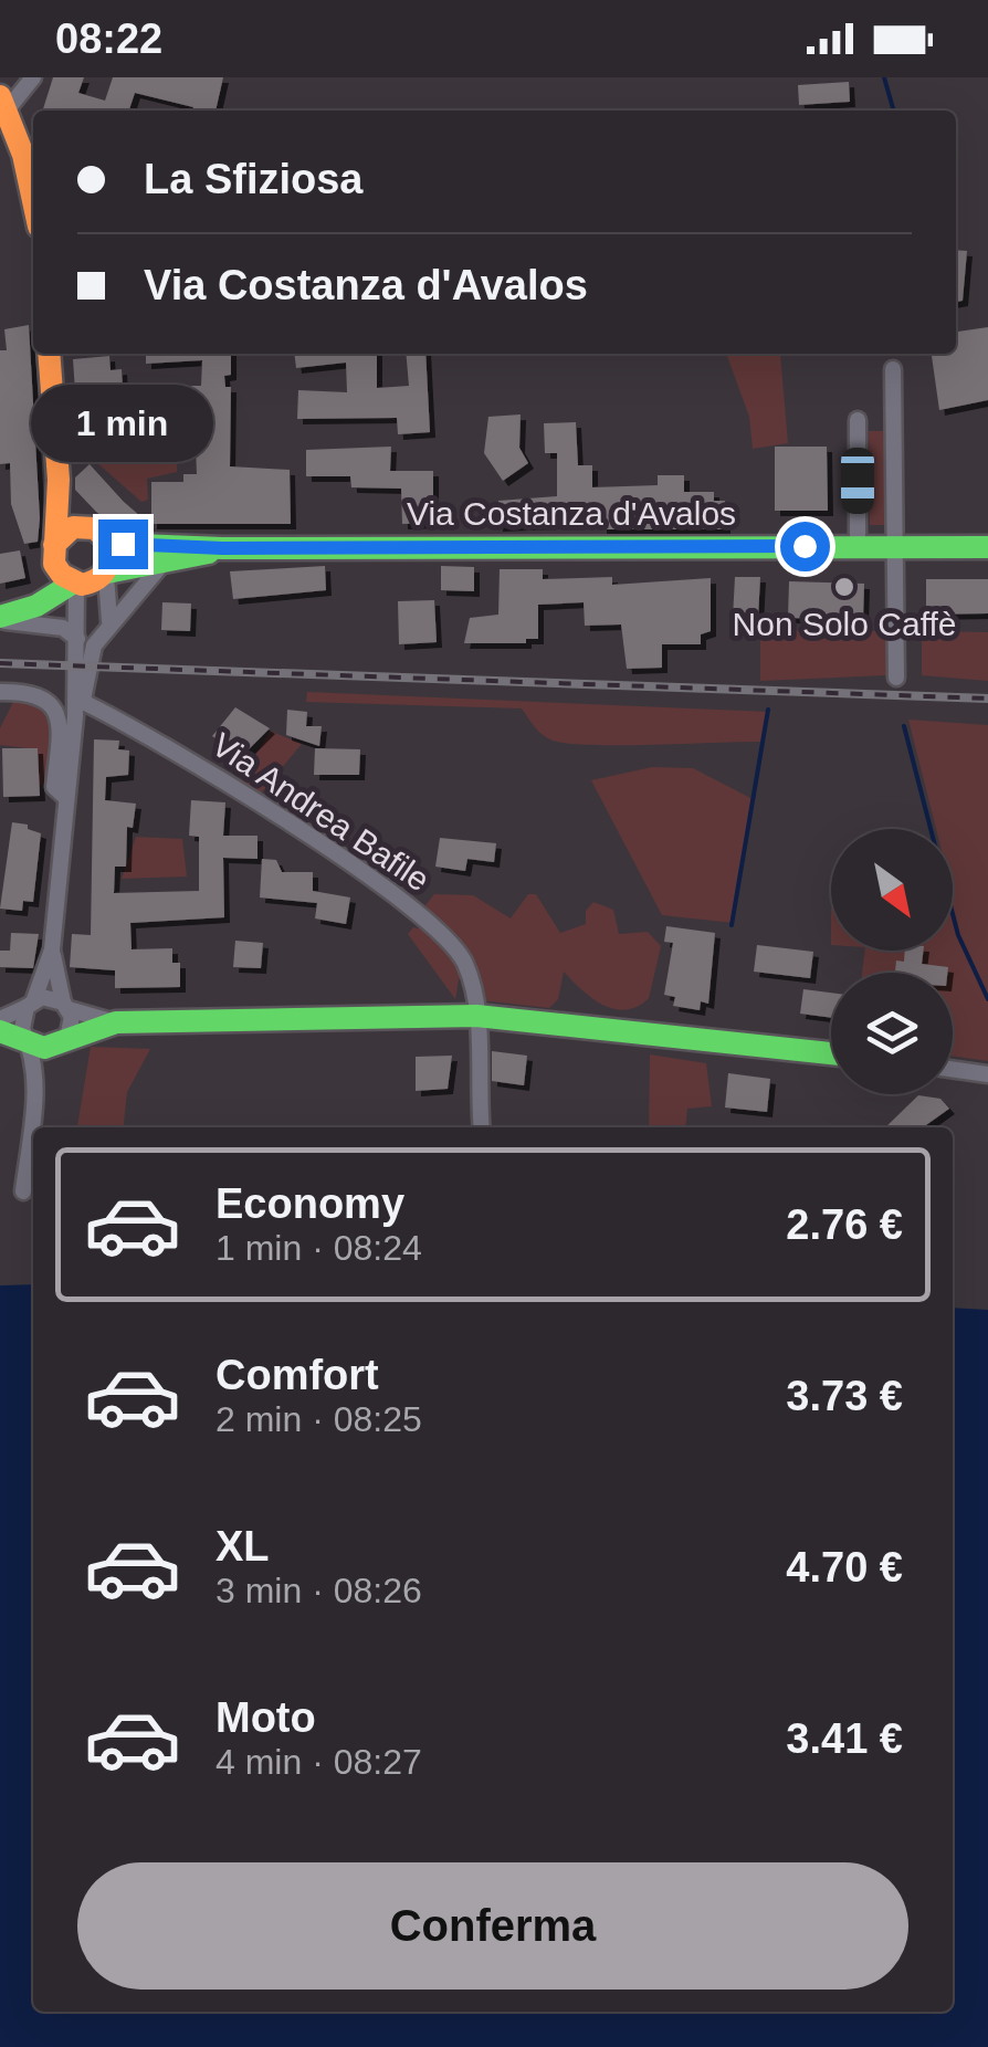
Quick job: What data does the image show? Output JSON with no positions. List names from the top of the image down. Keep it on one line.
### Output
{"streets":{"main road":["Via Costanza d'Avalos"],"street":["Via Andrea Bafile"]},"places":["Non Solo Caffè"],"north":"bottom right","page":{"status":"08:22","banner":["La Sfiziosa","Via Costanza d'Avalos"],"bubble":"1 min","list":[{"name":"Economy","note":"1 min · 08:24","value":"2.76 €"},{"name":"Comfort","note":"2 min · 08:25","value":"3.73 €"},{"name":"XL","note":"3 min · 08:26","value":"4.70 €"},{"name":"Moto","note":"4 min · 08:27","value":"3.41 €"}],"buttons":"Conferma"}}
